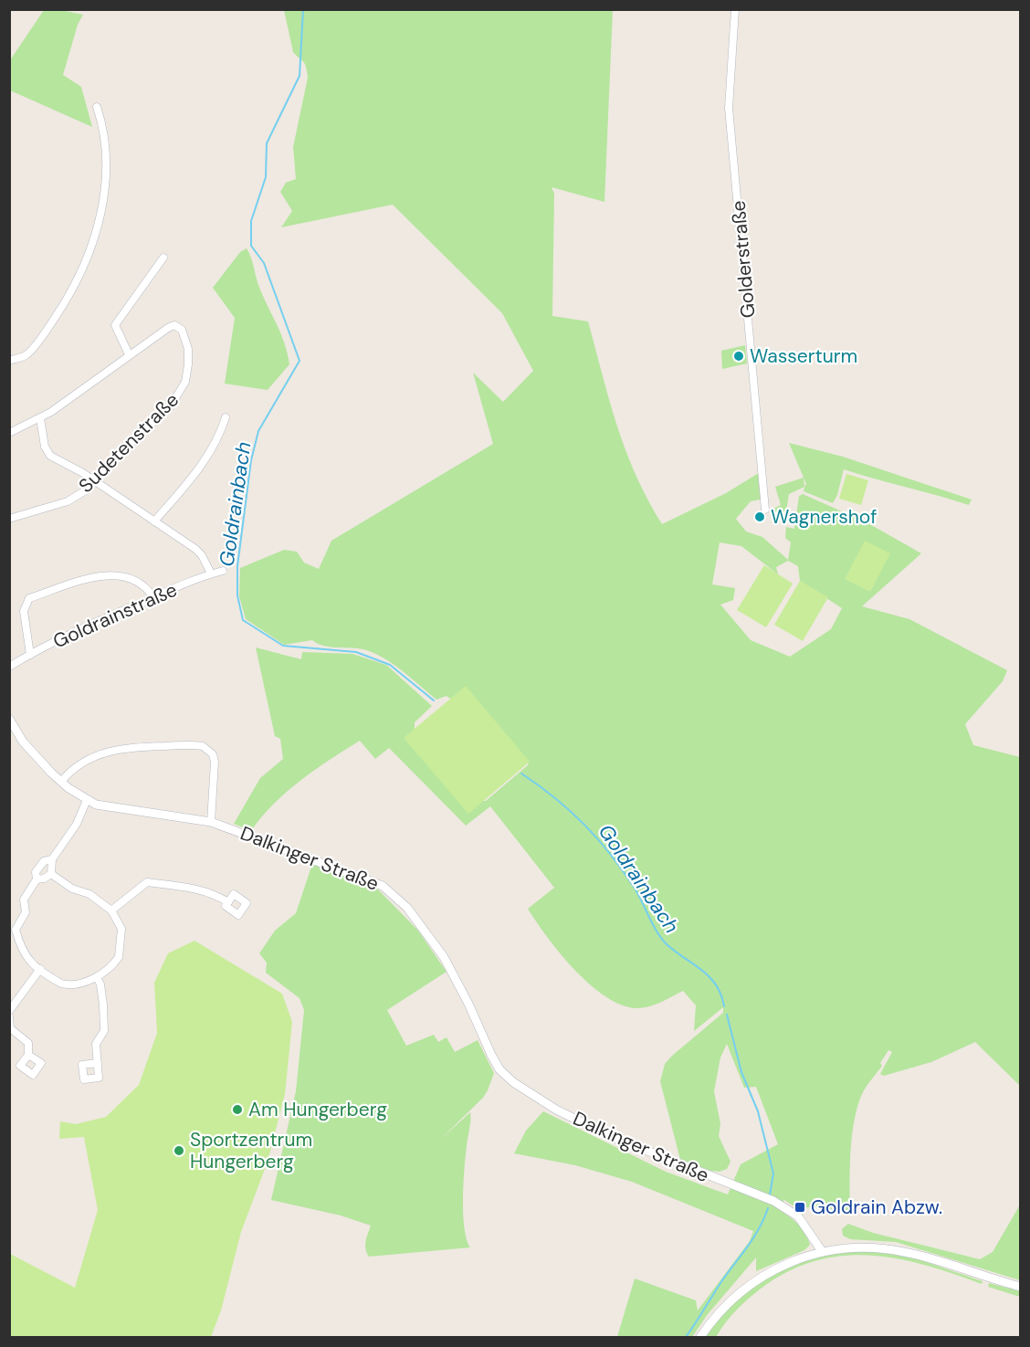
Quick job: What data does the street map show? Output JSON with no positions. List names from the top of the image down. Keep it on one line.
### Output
{"streets":{"street":["Golderstraße","Sudetenstraße","Goldrainstraße","Dalkinger Straße"]},"water":["Goldrainbach"],"places":{"other":["Wasserturm","Wagnershof","Am Hungerberg","Sportzentrum Hungerberg"],"transit":["Goldrain Abzw."]}}
